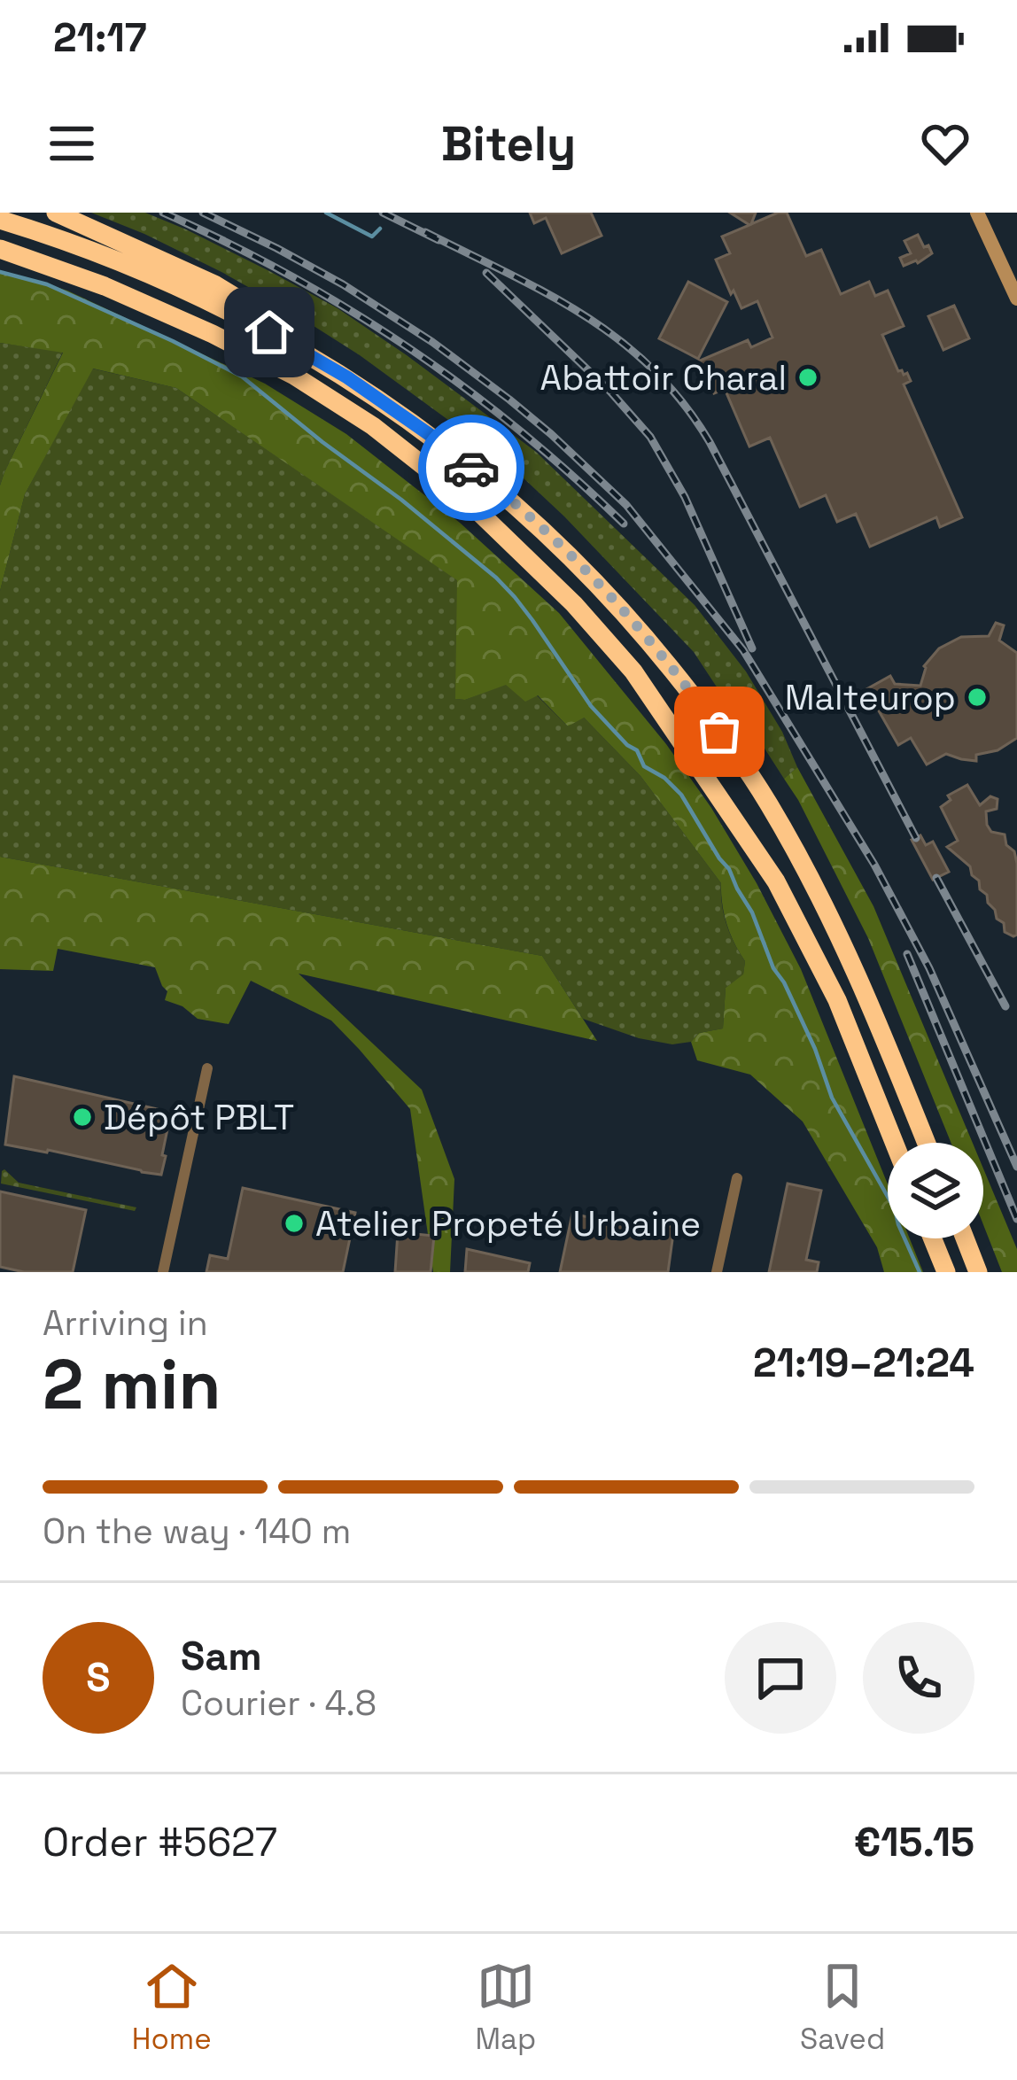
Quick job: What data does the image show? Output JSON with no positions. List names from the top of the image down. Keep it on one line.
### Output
{"places":["Abattoir Charal","Malteurop","Dépôt PBLT","Atelier Propeté Urbaine"],"page":{"status":"21:17","header":"Bitely","heading":["2 min","Arriving in","21:19–21:24"],"panel":["Sam","Courier · 4.8","Order #5627","€15.15"],"bar":"On the way · 140 m","round":"S","tabs":["Home","Map","Saved"]}}
